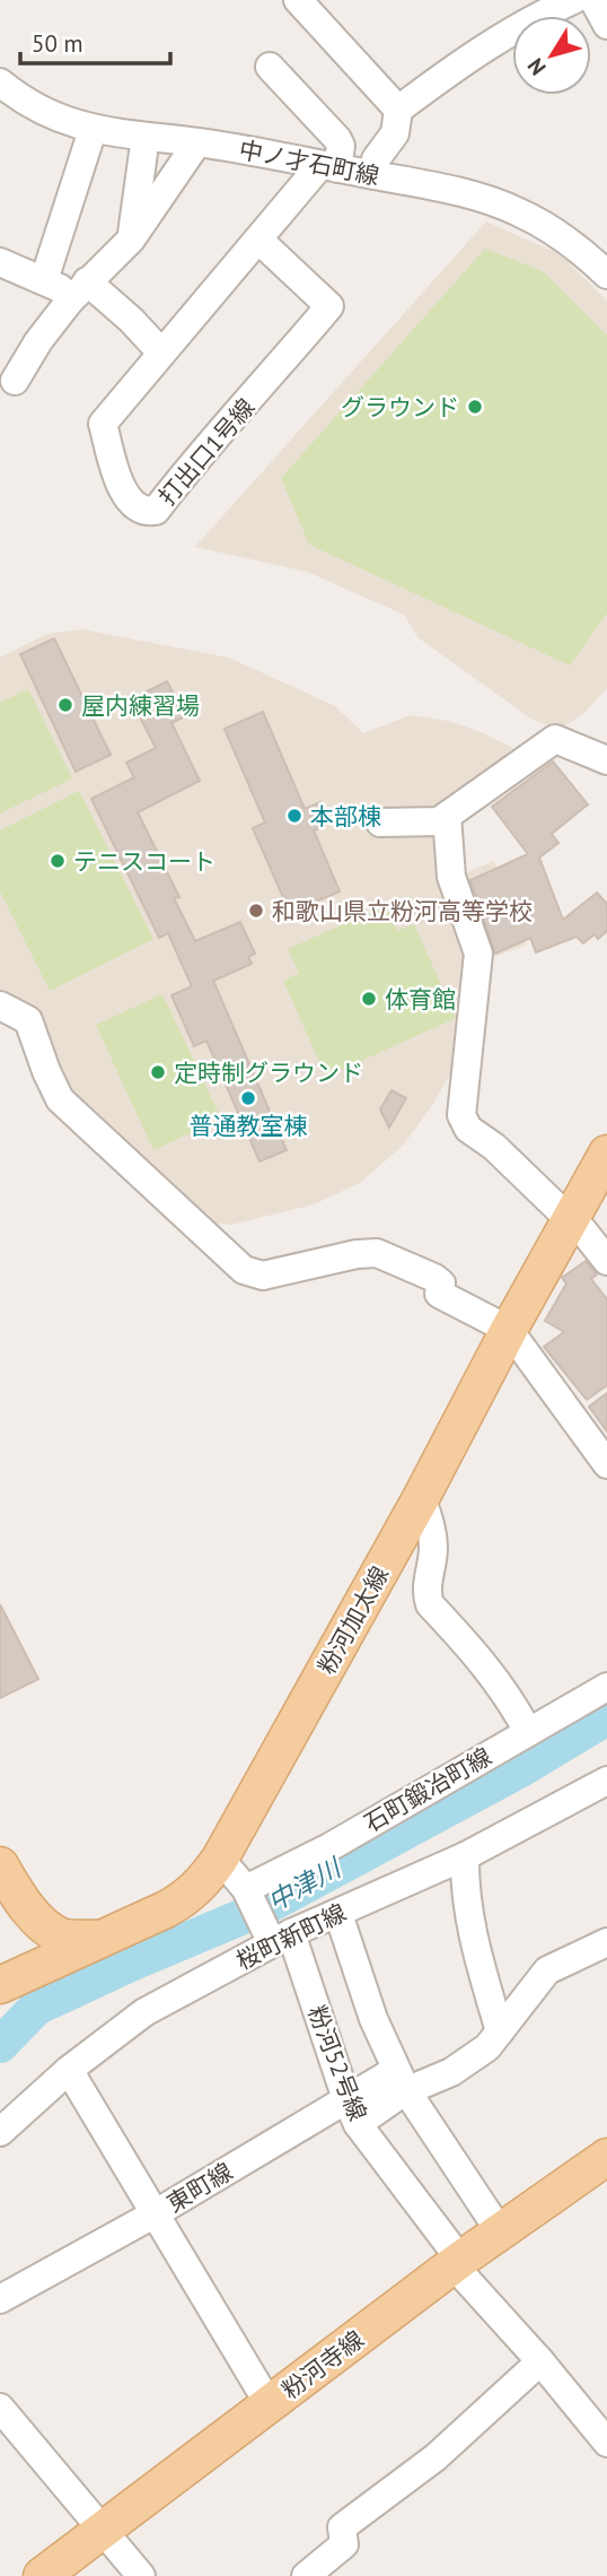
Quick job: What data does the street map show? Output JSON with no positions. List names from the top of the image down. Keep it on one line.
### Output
{"streets":{"main road":["粉河加太線","粉河寺線"],"street":["中ノ才石町線","打出口1号線","石町鍛冶町線","桜町新町線","粉河52号線","東町線"]},"crossings":[["中ノ才石町線","打出口1号線"],["桜町新町線","粉河52号線"],["粉河52号線","東町線"],["粉河52号線","粉河寺線"]],"water":["中津川"],"places":["グラウンド","屋内練習場","本部棟","テニスコート","和歌山県立粉河高等学校","体育館","定時制グラウンド","普通教室棟"],"scale_bar":"50 m","north":"bottom left"}
